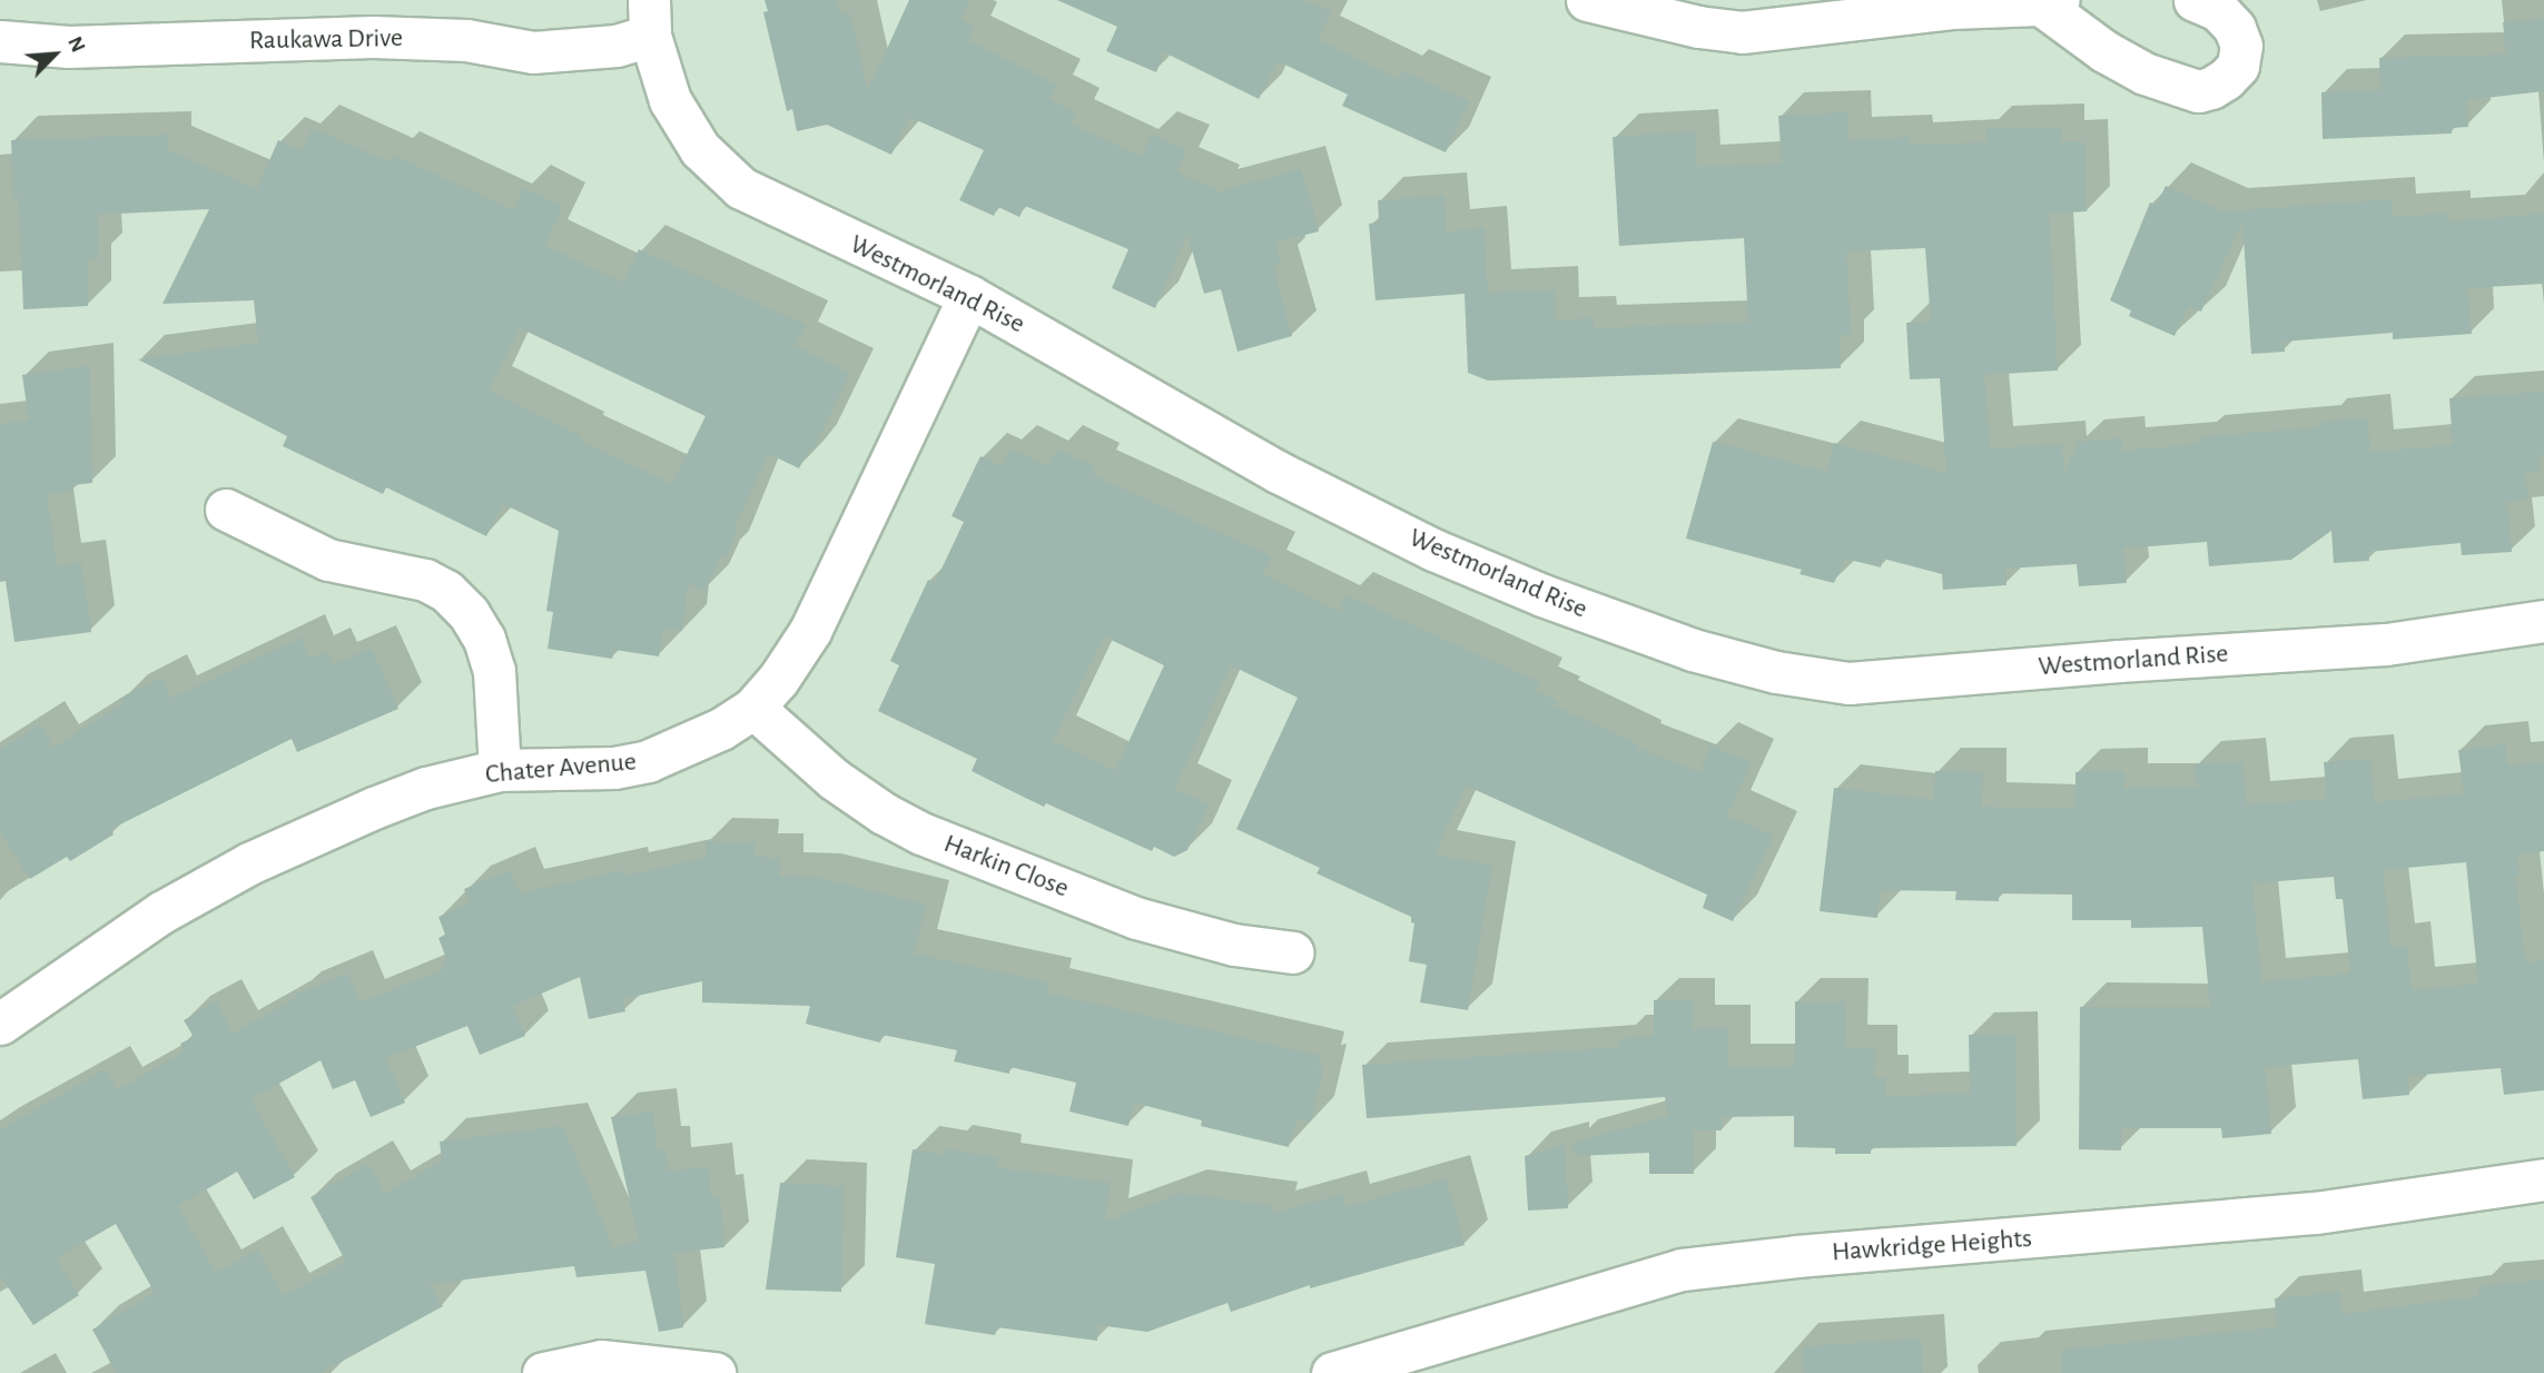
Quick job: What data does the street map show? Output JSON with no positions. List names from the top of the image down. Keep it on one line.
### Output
{"streets":{"street":["Raukawa Drive","Westmorland Rise","Chater Avenue","Harkin Close","Hawkridge Heights"]},"crossings":[["Raukawa Drive","Westmorland Rise"],["Westmorland Rise","Chater Avenue"],["Chater Avenue","Harkin Close"]],"north":"top right"}
